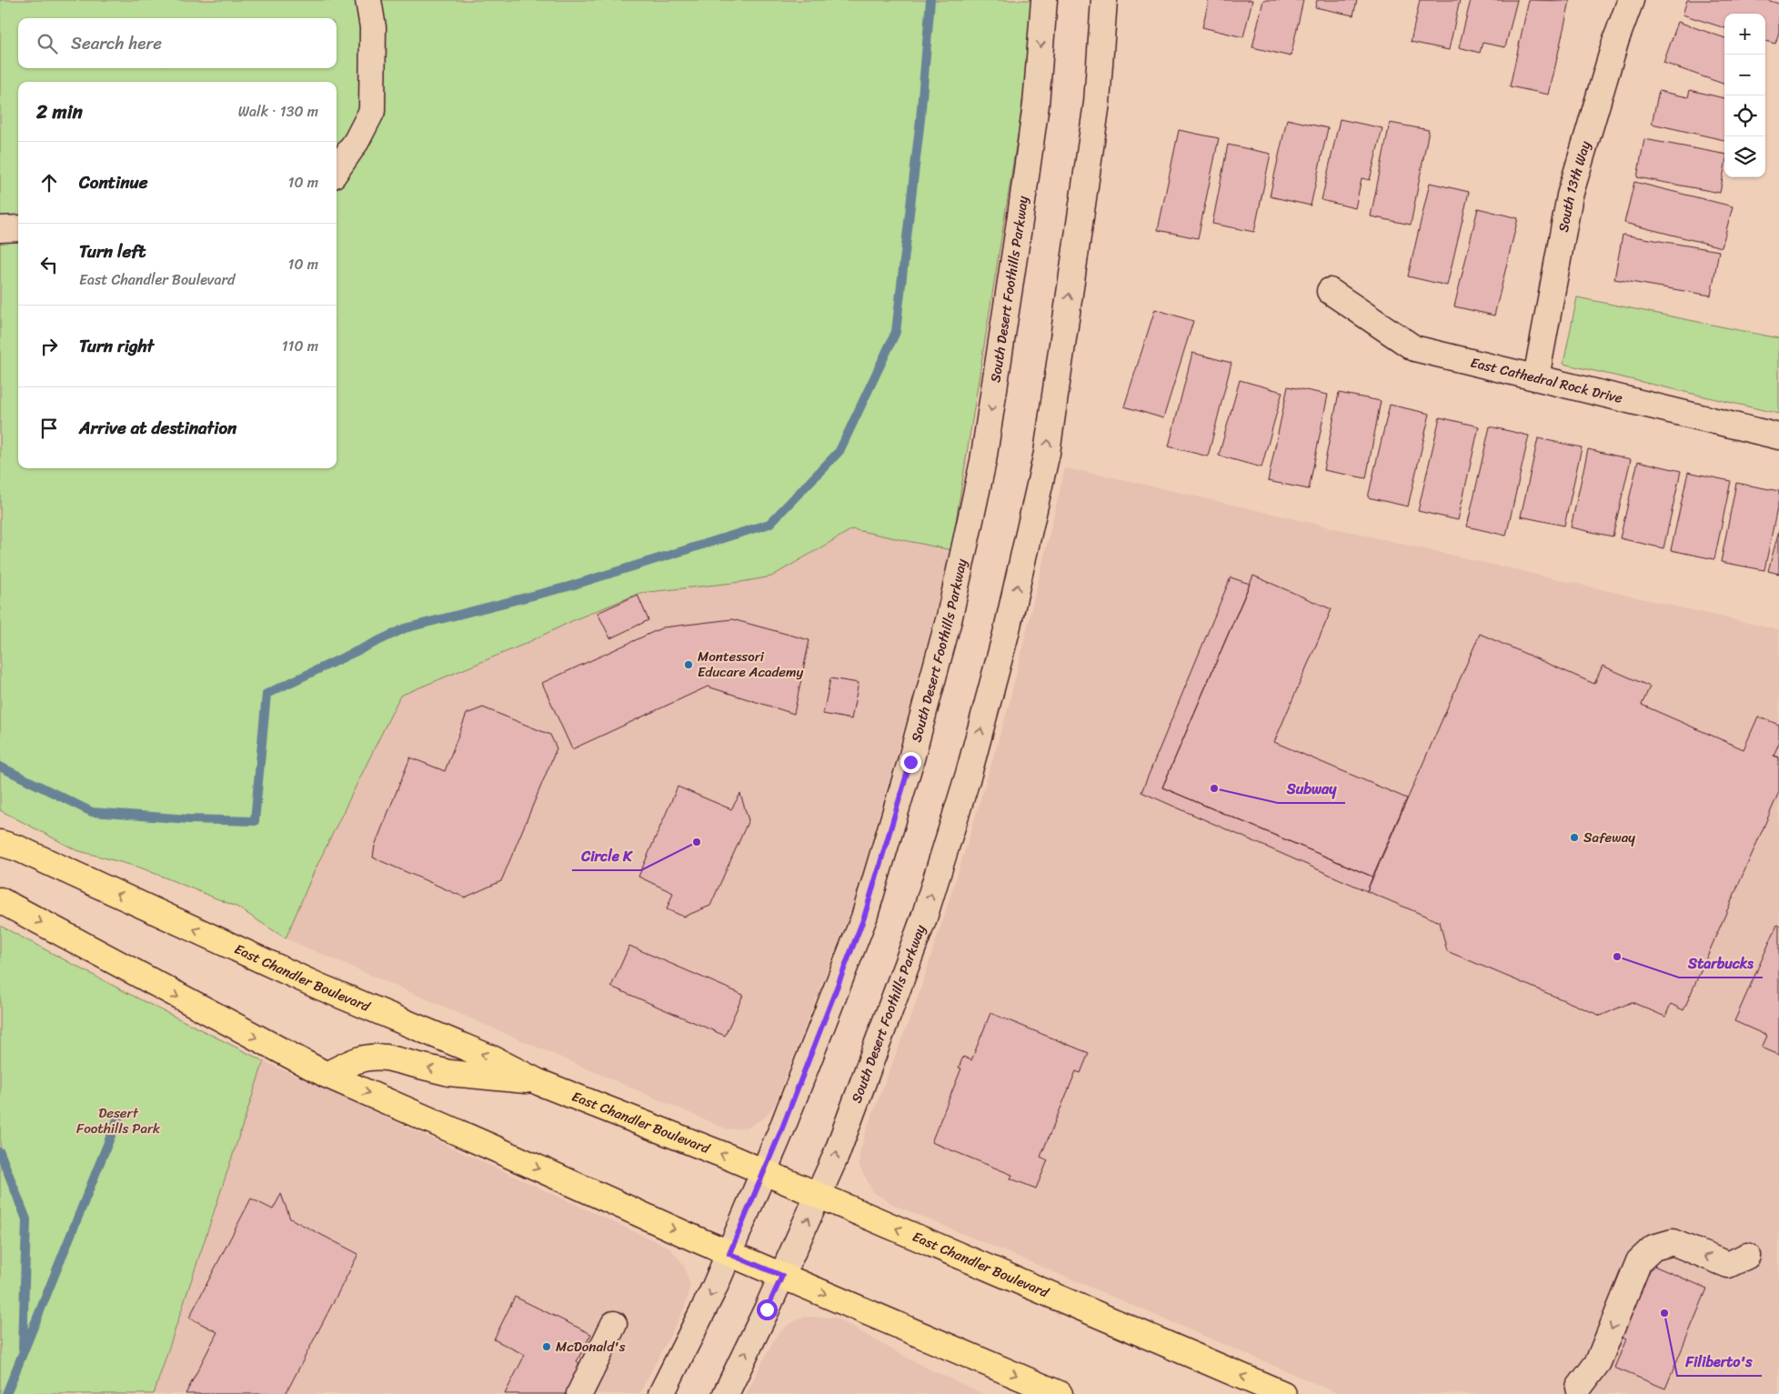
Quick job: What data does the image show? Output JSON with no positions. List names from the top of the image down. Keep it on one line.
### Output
{"streets":{"main road":["East Chandler Boulevard"],"street":["South 13th Way","South Desert Foothills Parkway","East Cathedral Rock Drive"]},"crossings":[["South 13th Way","East Cathedral Rock Drive"],["South Desert Foothills Parkway","East Chandler Boulevard"]],"parks":["Desert Foothills Park"],"places":["Montessori Educare Academy","Subway","Safeway","Circle K","Starbucks","Filiberto's","McDonald's"],"page":{"map_buttons":["+","−"],"search":"Search here","heading":["2 min","Walk · 130 m"],"list":[["Continue","10 m"],["Turn left","East Chandler Boulevard","10 m"],["Turn right","110 m"],"Arrive at destination"]}}
